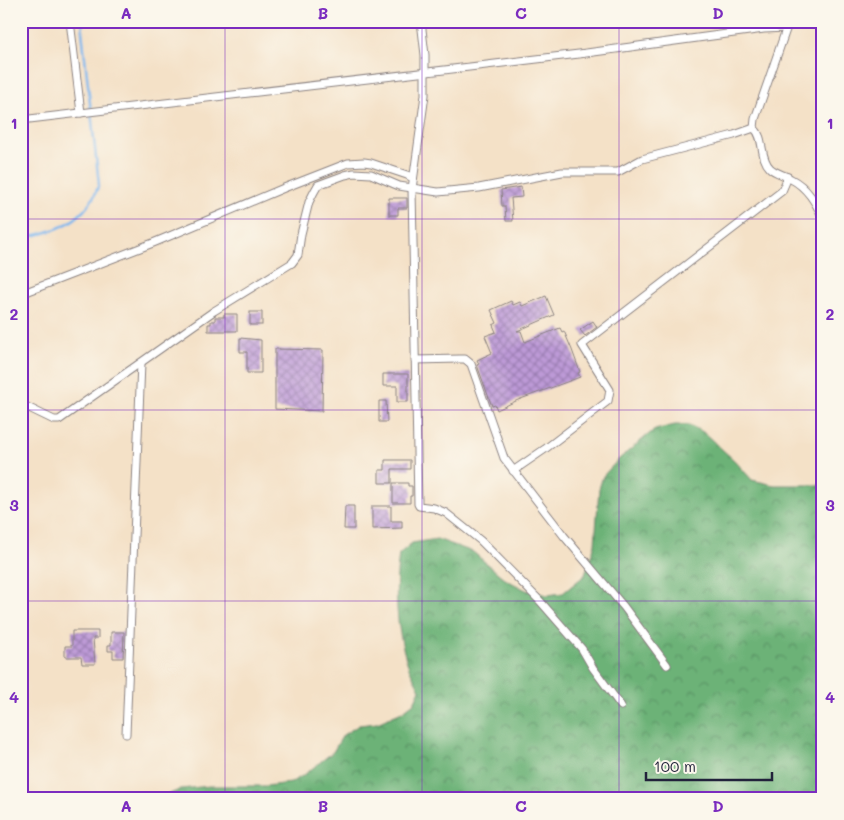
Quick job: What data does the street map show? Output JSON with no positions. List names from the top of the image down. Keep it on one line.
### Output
{"scale_bar":"100 m","grid":{"columns":["A","B","C","D"],"rows":["1","2","3","4"]}}
